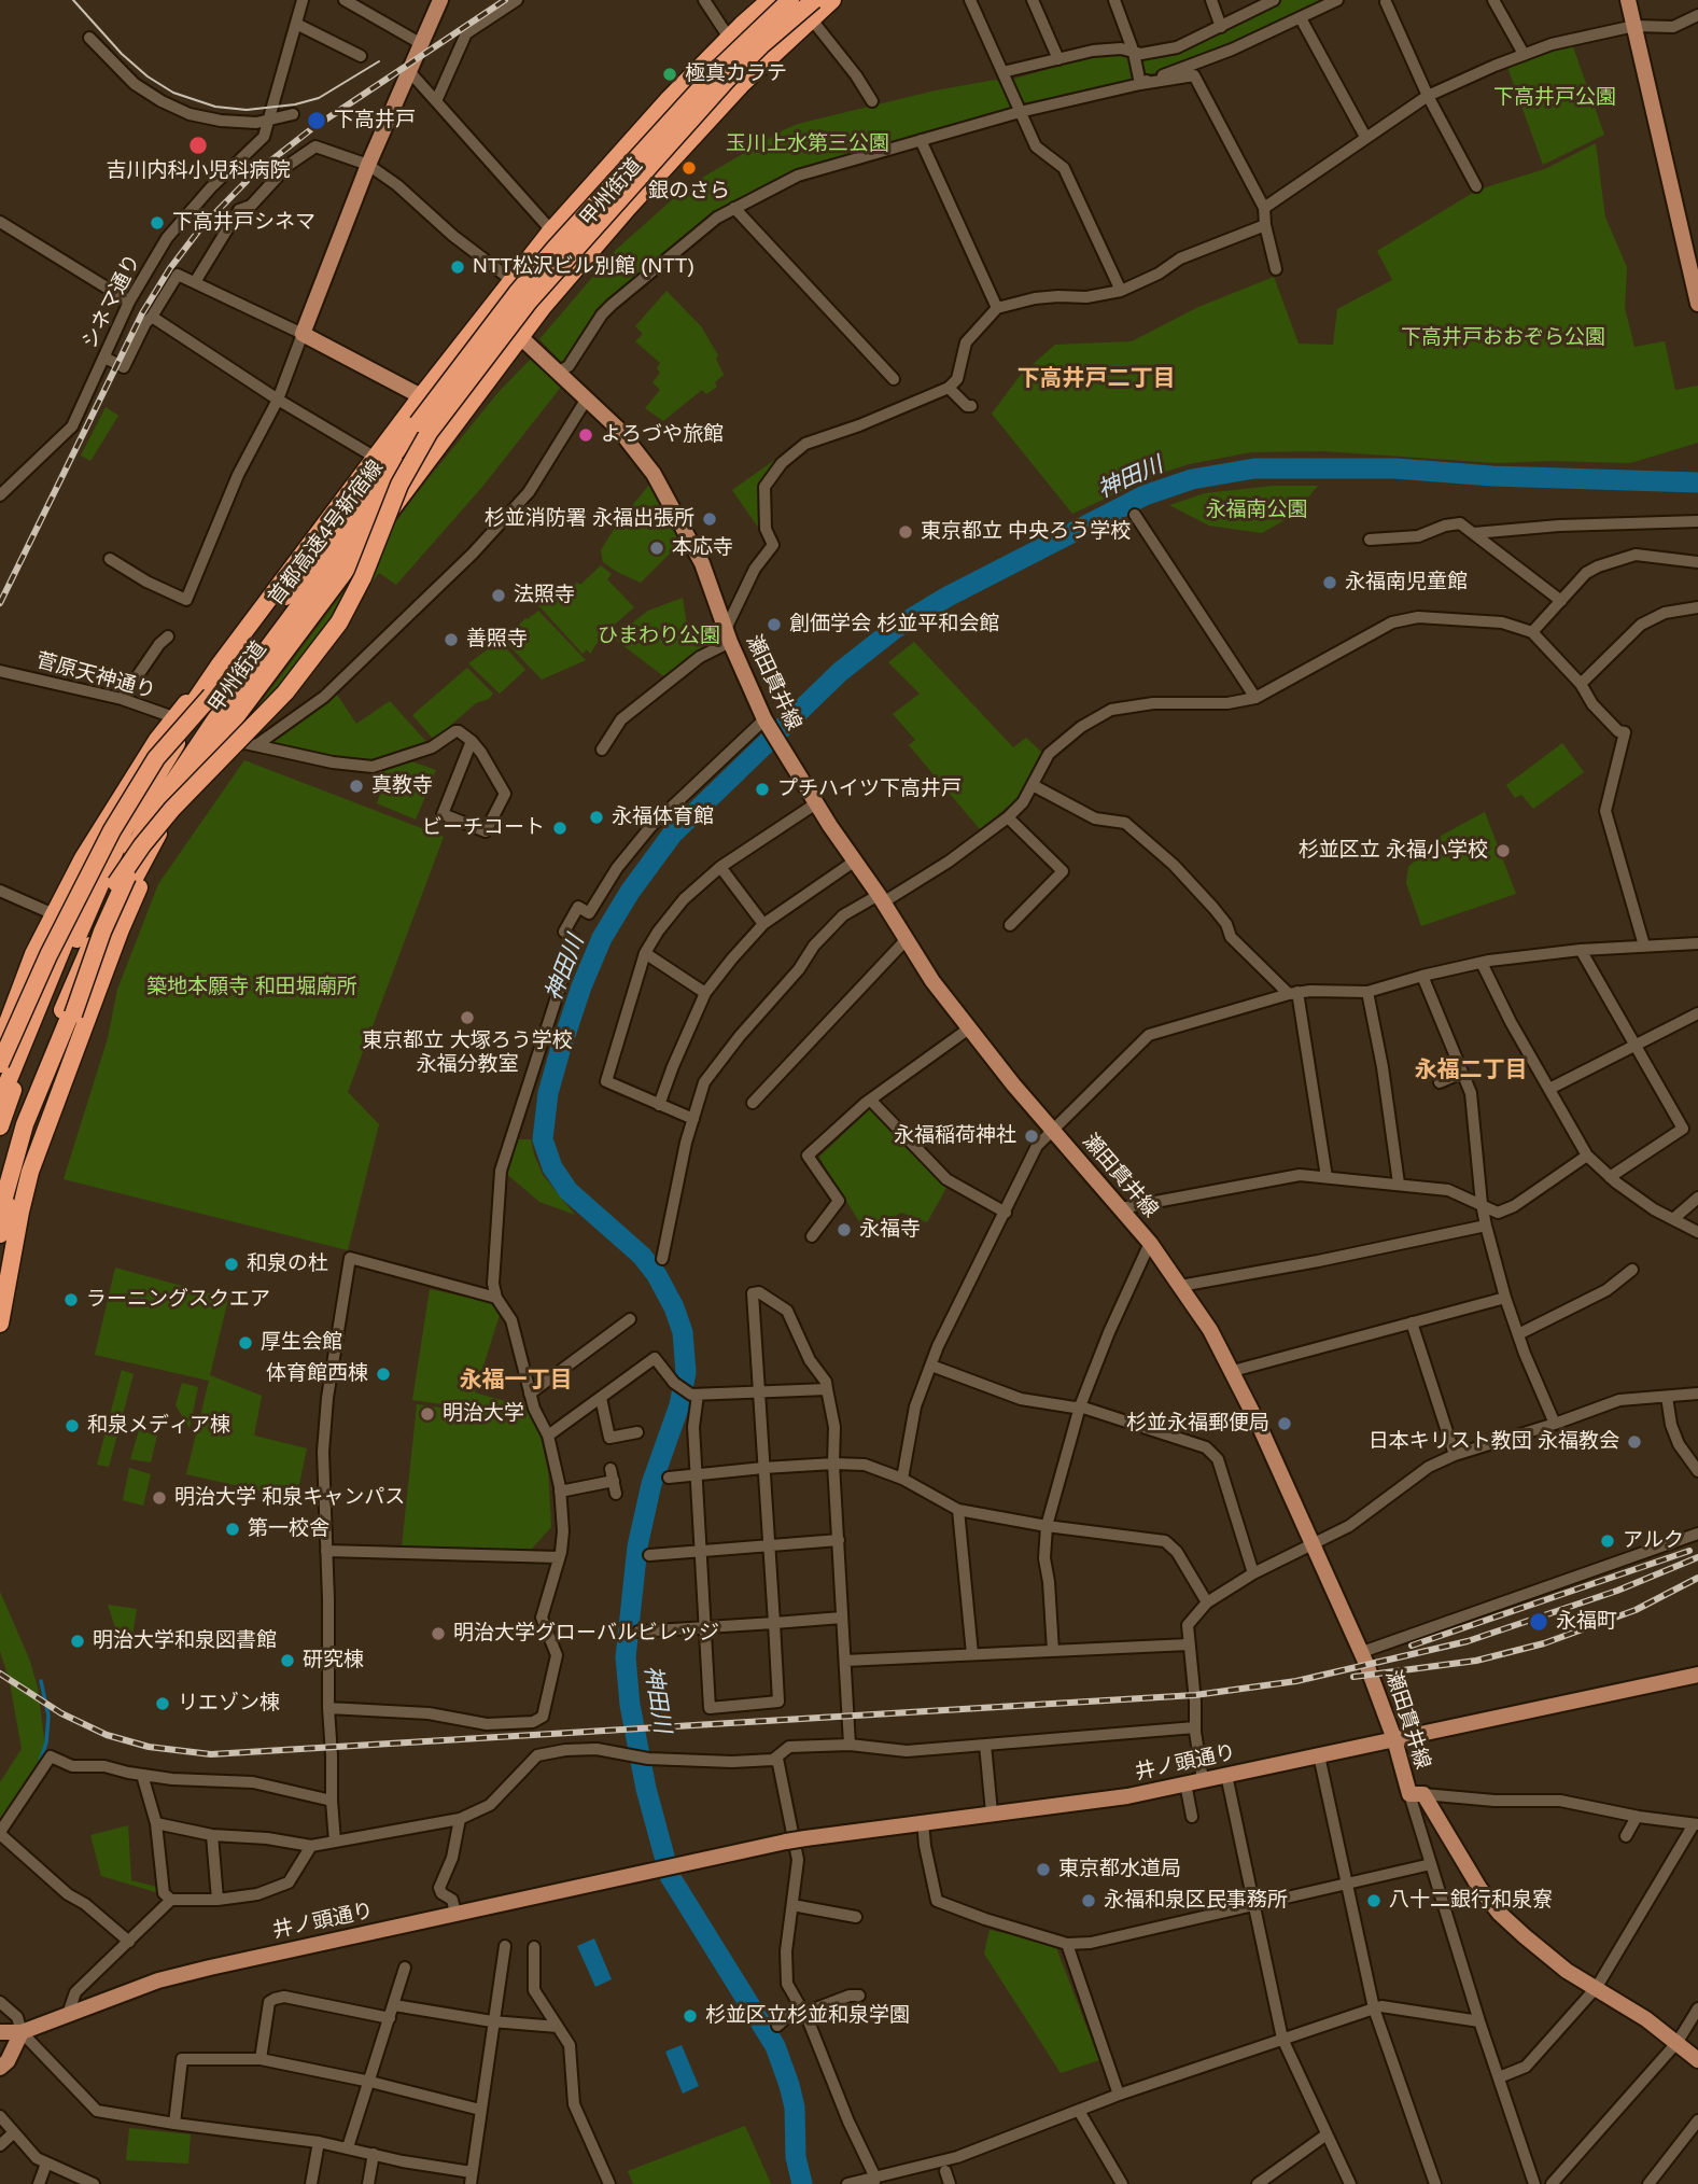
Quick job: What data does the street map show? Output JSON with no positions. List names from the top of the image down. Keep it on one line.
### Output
{"streets":{"highway":["甲州街道","首都高速4号新宿線"],"main road":["瀬田貫井線","井ノ頭通り"],"street":["シネマ通り","菅原天神通り"]},"crossings":[["甲州街道","菅原天神通り"],["甲州街道","瀬田貫井線"],["瀬田貫井線","井ノ頭通り"]],"districts":["下高井戸二丁目","永福二丁目","永福一丁目"],"water":["神田川"],"parks":["下高井戸公園","玉川上水第三公園","下高井戸おおぞら公園","永福南公園","ひまわり公園","築地本願寺 和田堀廟所"],"places":["極真カラテ","下高井戸","吉川内科小児科病院","銀のさら","下高井戸シネマ","NTT松沢ビル別館 (NTT)","よろづや旅館","杉並消防署 永福出張所","東京都立 中央ろう学校","本応寺","永福南児童館","法照寺","創価学会 杉並平和会館","善照寺","真教寺","プチハイツ下高井戸","永福体育館","ビーチコート","杉並区立 永福小学校","東京都立 大塚ろう学校 永福分教室","永福稲荷神社","永福寺","和泉の杜","ラーニングスクエア","厚生会館","体育館西棟","明治大学","杉並永福郵便局","和泉メディア棟","日本キリスト教団 永福教会","明治大学 和泉キャンパス","第一校舎","アルク","永福町","明治大学グローバルビレッジ","明治大学和泉図書館","研究棟","リエゾン棟","東京都水道局","永福和泉区民事務所","八十二銀行和泉寮","杉並区立杉並和泉学園"]}
